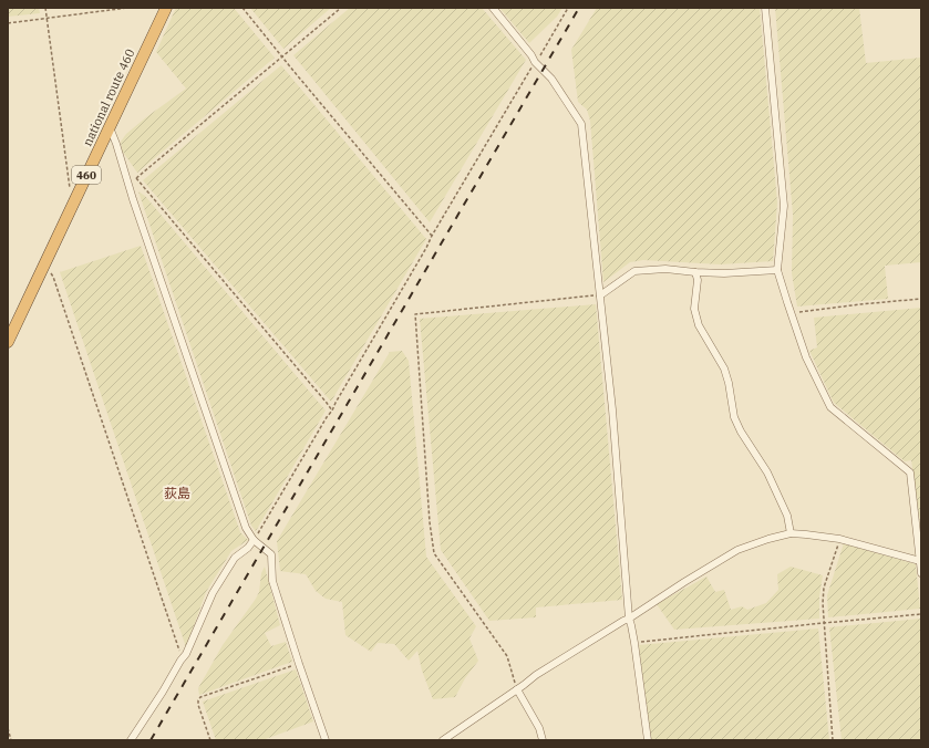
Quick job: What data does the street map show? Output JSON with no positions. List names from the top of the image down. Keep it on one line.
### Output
{"streets":{"highway":["national route 460","460"]},"districts":["荻島"]}
